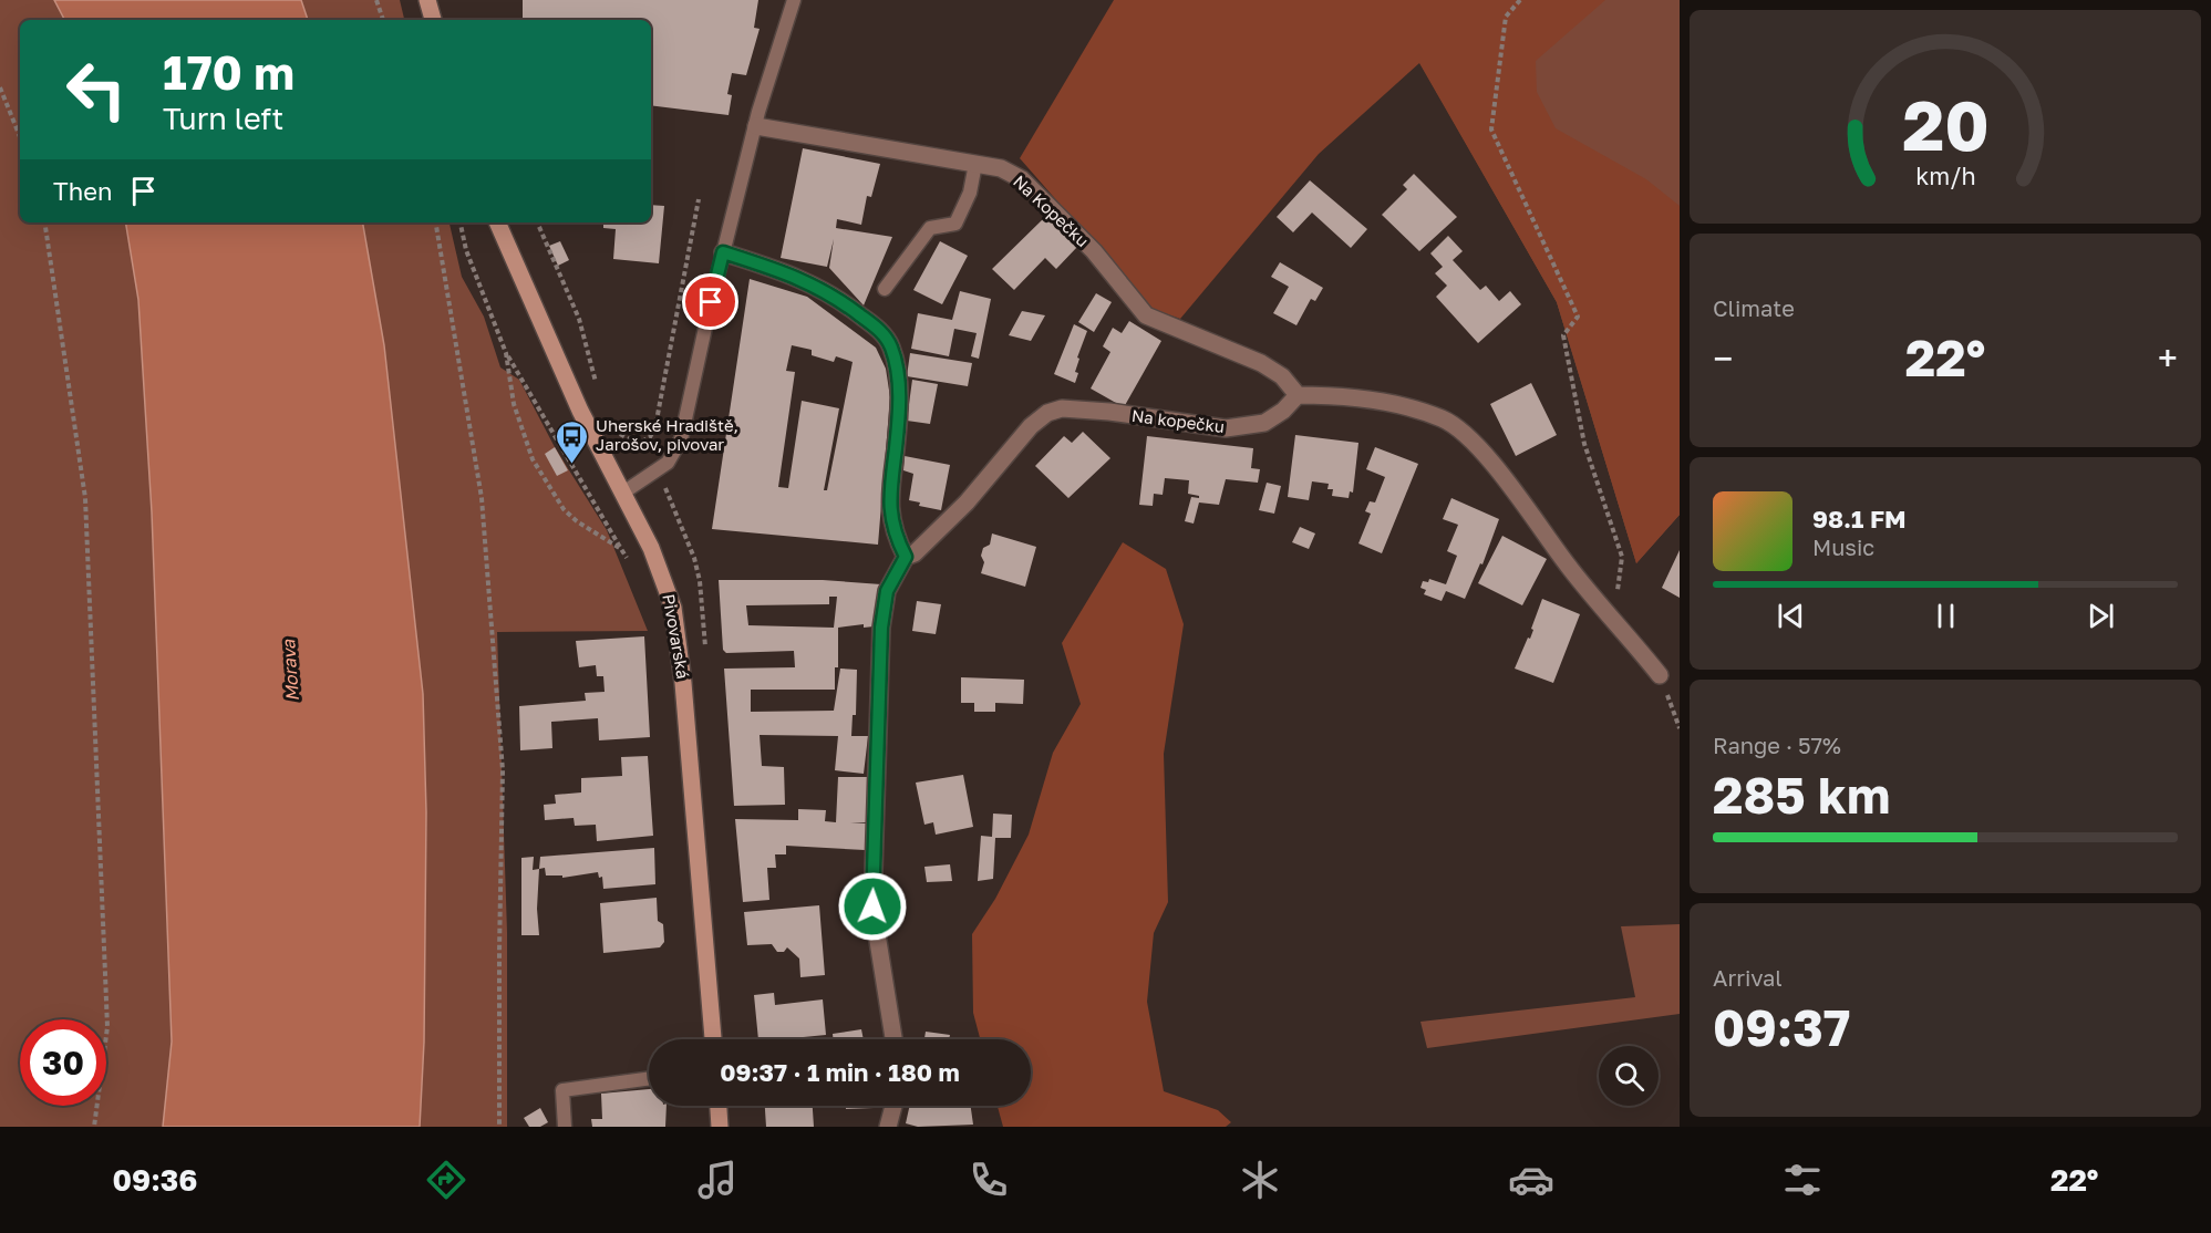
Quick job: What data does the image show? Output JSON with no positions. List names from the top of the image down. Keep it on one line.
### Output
{"streets":{"main road":["Pivovarská"],"street":["Na Kopečku","Na kopečku"]},"crossings":[["Na Kopečku","Na kopečku"]],"water":["Morava"],"places":{"bus stop":["Uherské Hradiště, Jarošov, pivovar"]},"page":{"turn":["170 m","Turn left"],"then":"Then","tile":["Climate",["Range · 57%","285 km"],["Arrival","09:37"]],"heat":["−","22°","+"],"song":["98.1 FM","Music"],"limit":"30","trip":"09:37 · 1 min · 180 m","tabs":["09:36","22°"],"gauge":["20","km/h"]}}
